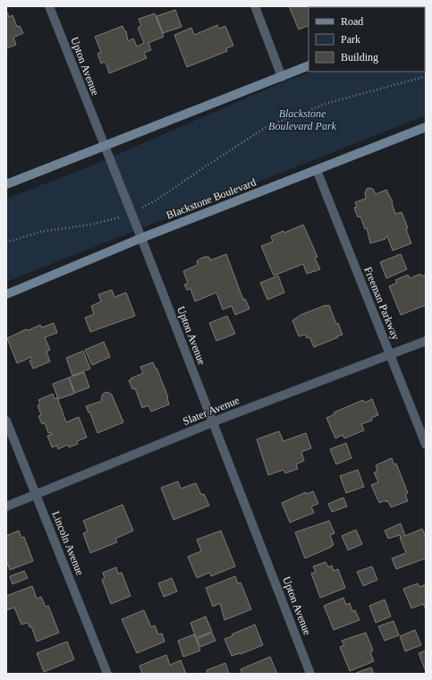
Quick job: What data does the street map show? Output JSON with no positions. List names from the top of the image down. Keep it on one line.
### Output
{"streets":{"main road":["Blackstone Boulevard"],"street":["Upton Avenue","Freeman Parkway","Slater Avenue","Lincoln Avenue"]},"crossings":[["Upton Avenue","Blackstone Boulevard"],["Upton Avenue","Slater Avenue"],["Blackstone Boulevard","Freeman Parkway"],["Freeman Parkway","Slater Avenue"],["Slater Avenue","Lincoln Avenue"]],"parks":["Blackstone Boulevard Park"],"legend":["Road","Park","Building"]}
